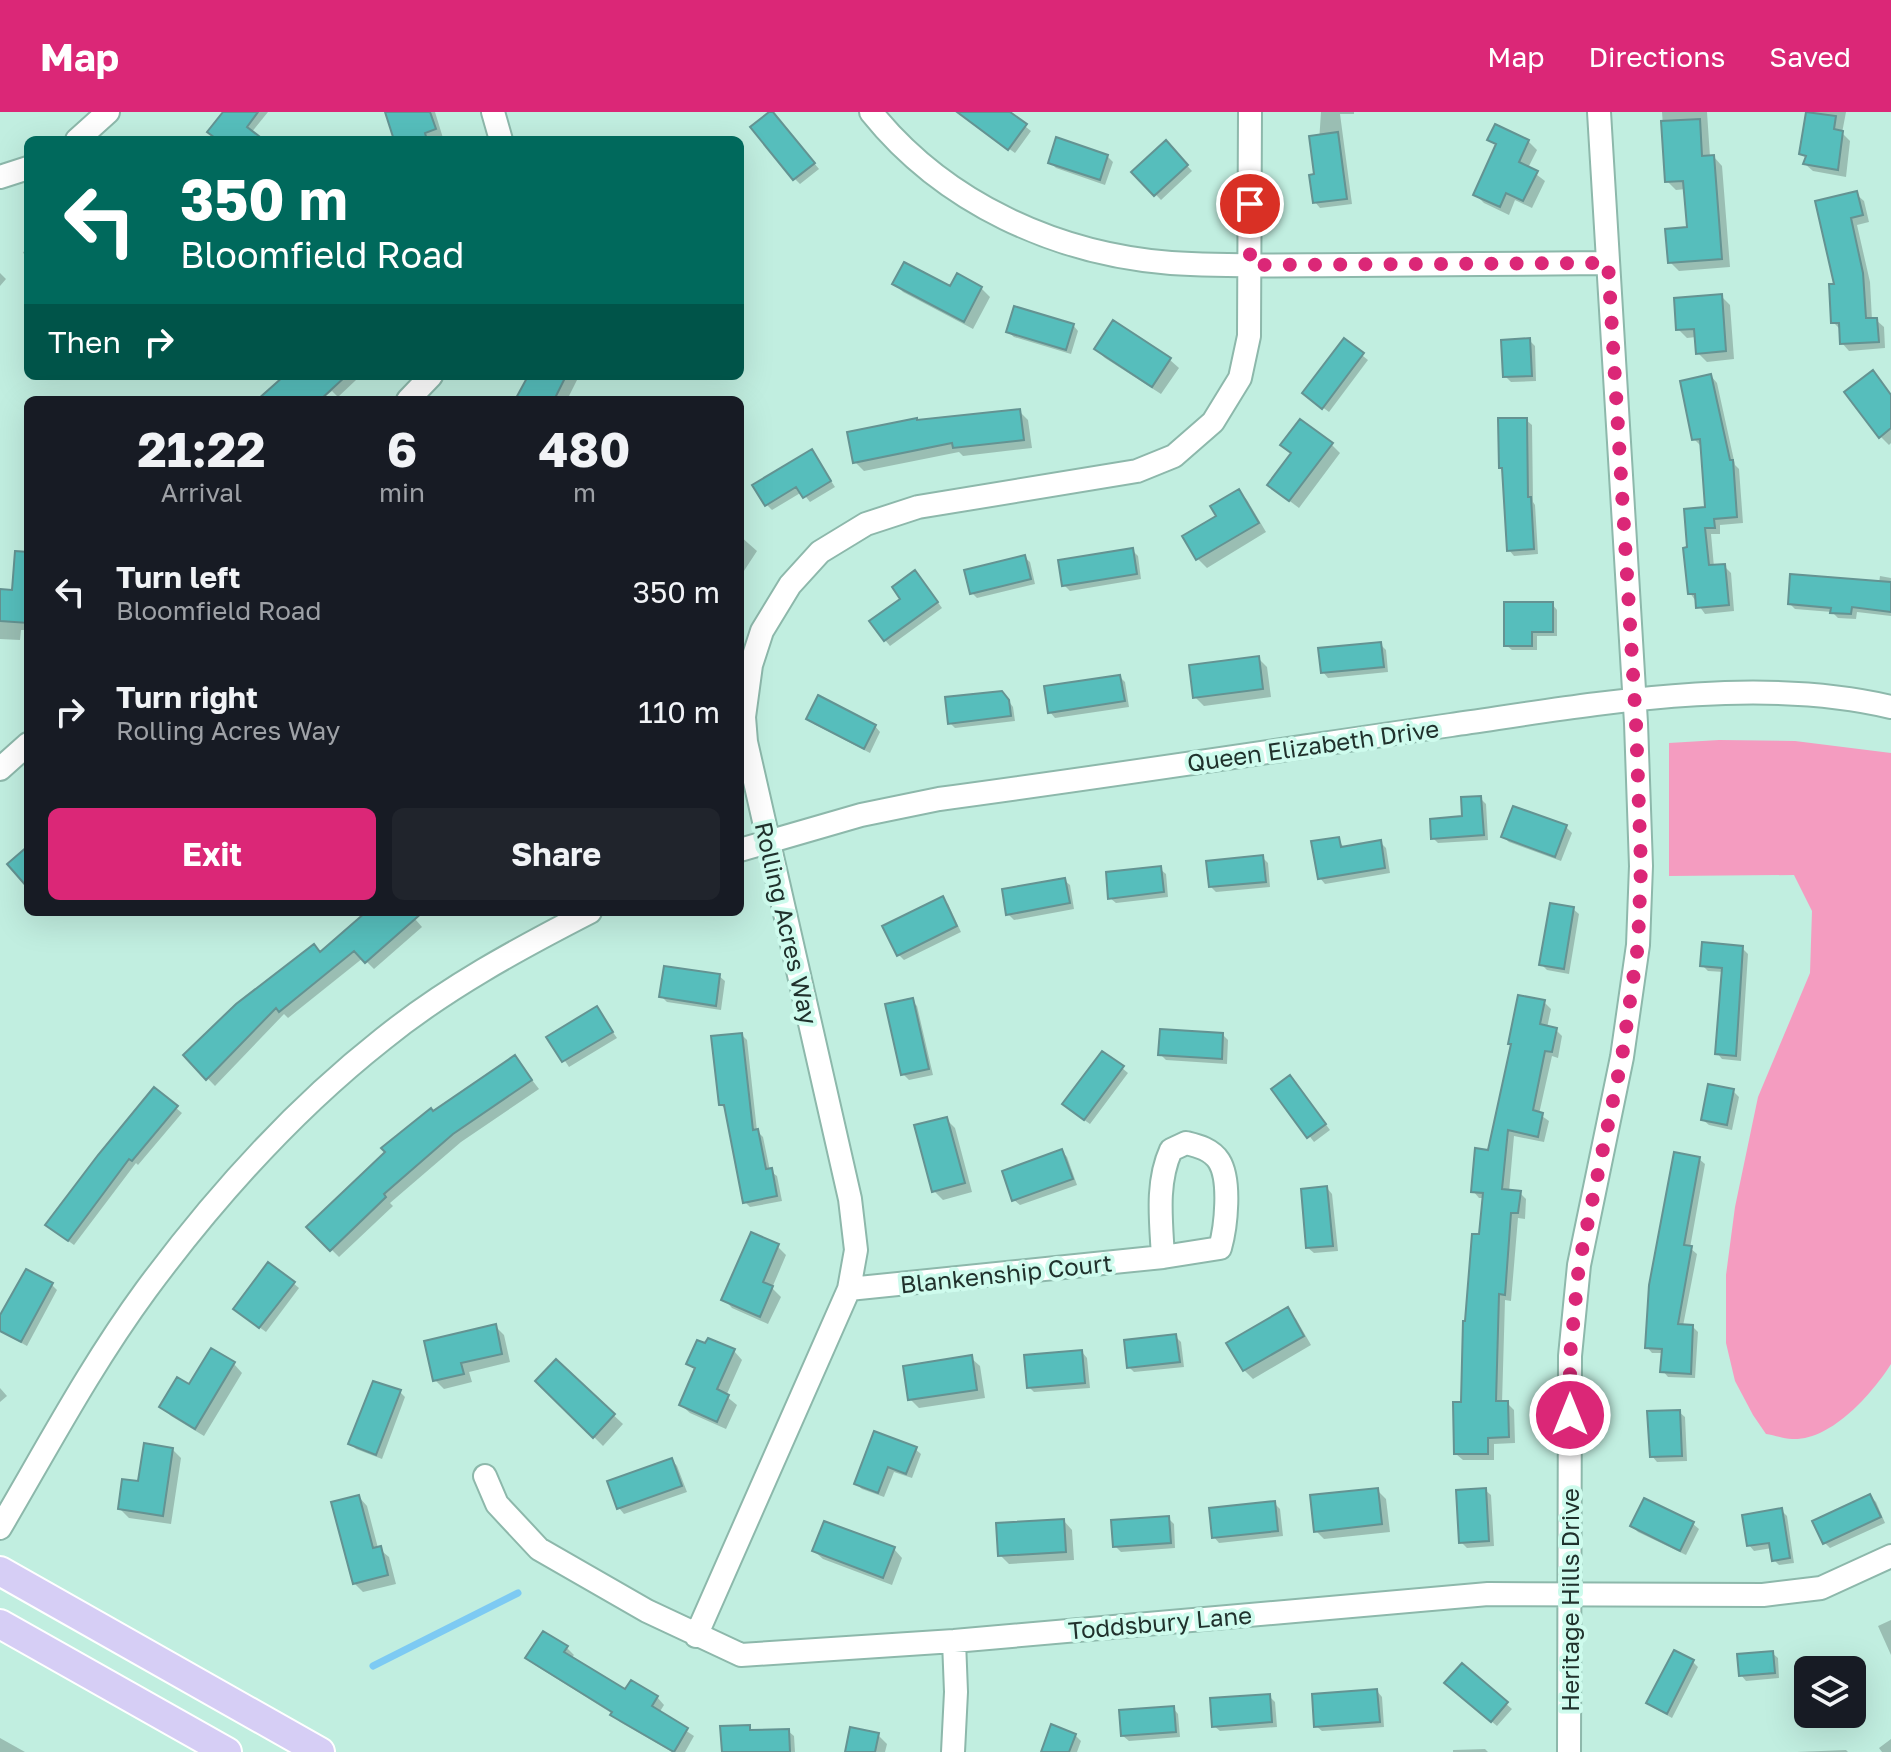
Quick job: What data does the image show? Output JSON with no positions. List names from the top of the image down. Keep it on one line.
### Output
{"streets":{"street":["Queen Elizabeth Drive","Rolling Acres Way","Blankenship Court","Heritage Hills Drive","Toddsbury Lane"]},"crossings":[["Queen Elizabeth Drive","Rolling Acres Way"],["Queen Elizabeth Drive","Heritage Hills Drive"],["Rolling Acres Way","Blankenship Court"],["Rolling Acres Way","Toddsbury Lane"],["Heritage Hills Drive","Toddsbury Lane"]],"page":{"header":"Map","nav":["Map","Directions","Saved"],"turn":["350 m","Bloomfield Road"],"then":"Then","eta":["21:22","Arrival","6","min","480","m"],"list":[{"name":"Turn left","note":"Bloomfield Road","value":"350 m"},{"name":"Turn right","note":"Rolling Acres Way","value":"110 m"}],"buttons":["Exit","Share"]}}
